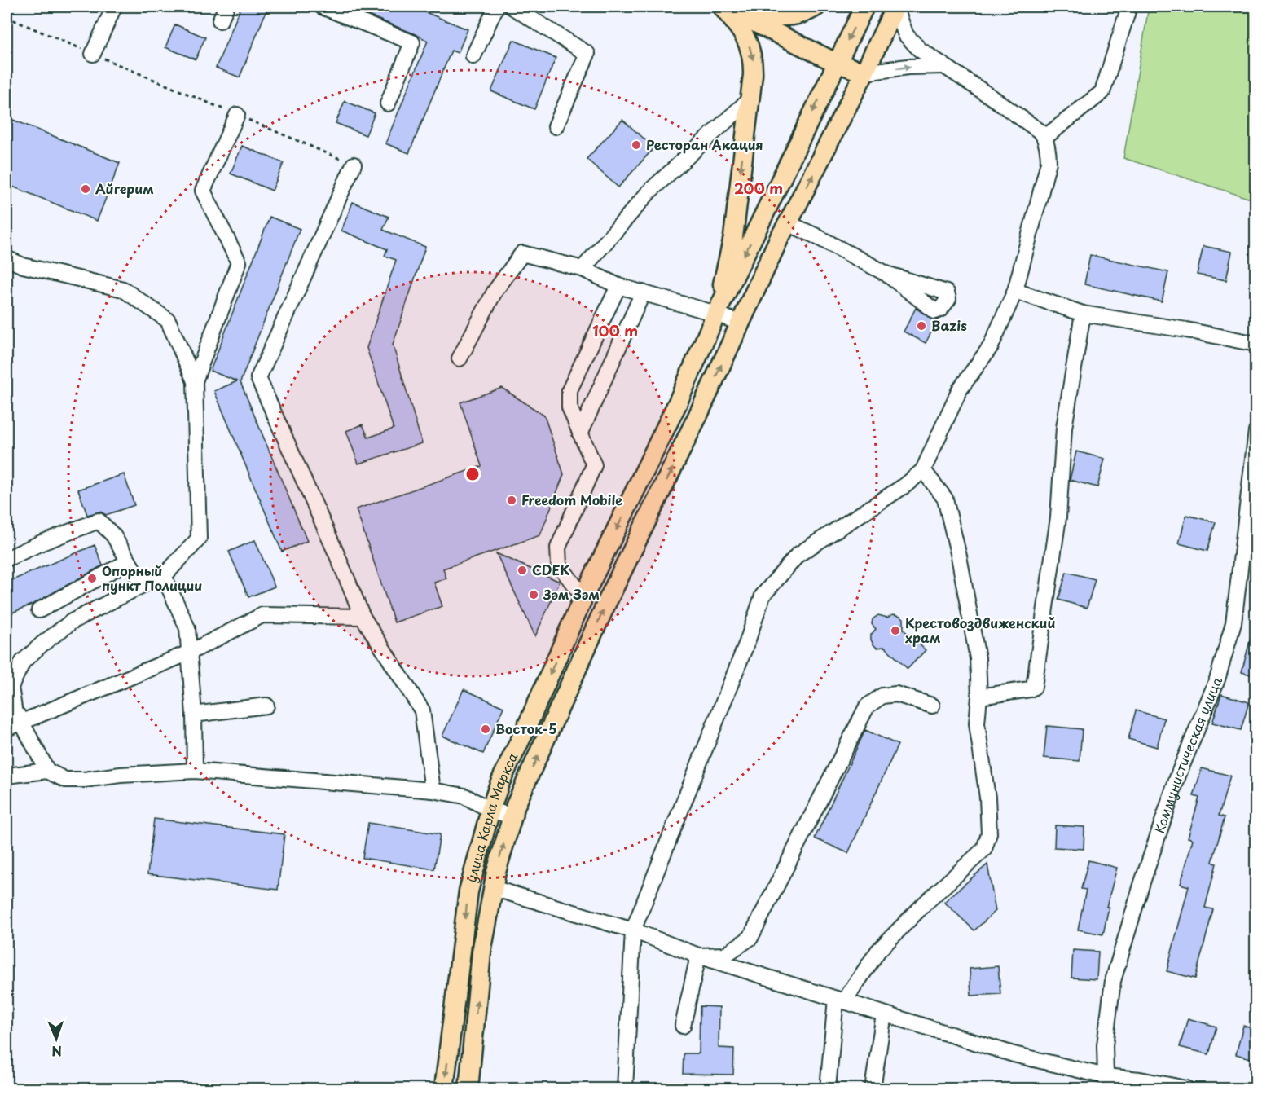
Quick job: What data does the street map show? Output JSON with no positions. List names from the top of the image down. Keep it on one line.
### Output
{"streets":{"main road":["улица Карла Маркса"],"street":["Коммунистическая улица"]},"places":["Ресторан Акация","Айгерим","Bazis","Freedom Mobile","CDEK","Опорный пункт Полиции","Зәм Зәм","Крестовоздвиженский храм","Восток-5"],"north":"bottom","rings":["200 m","100 m"]}
